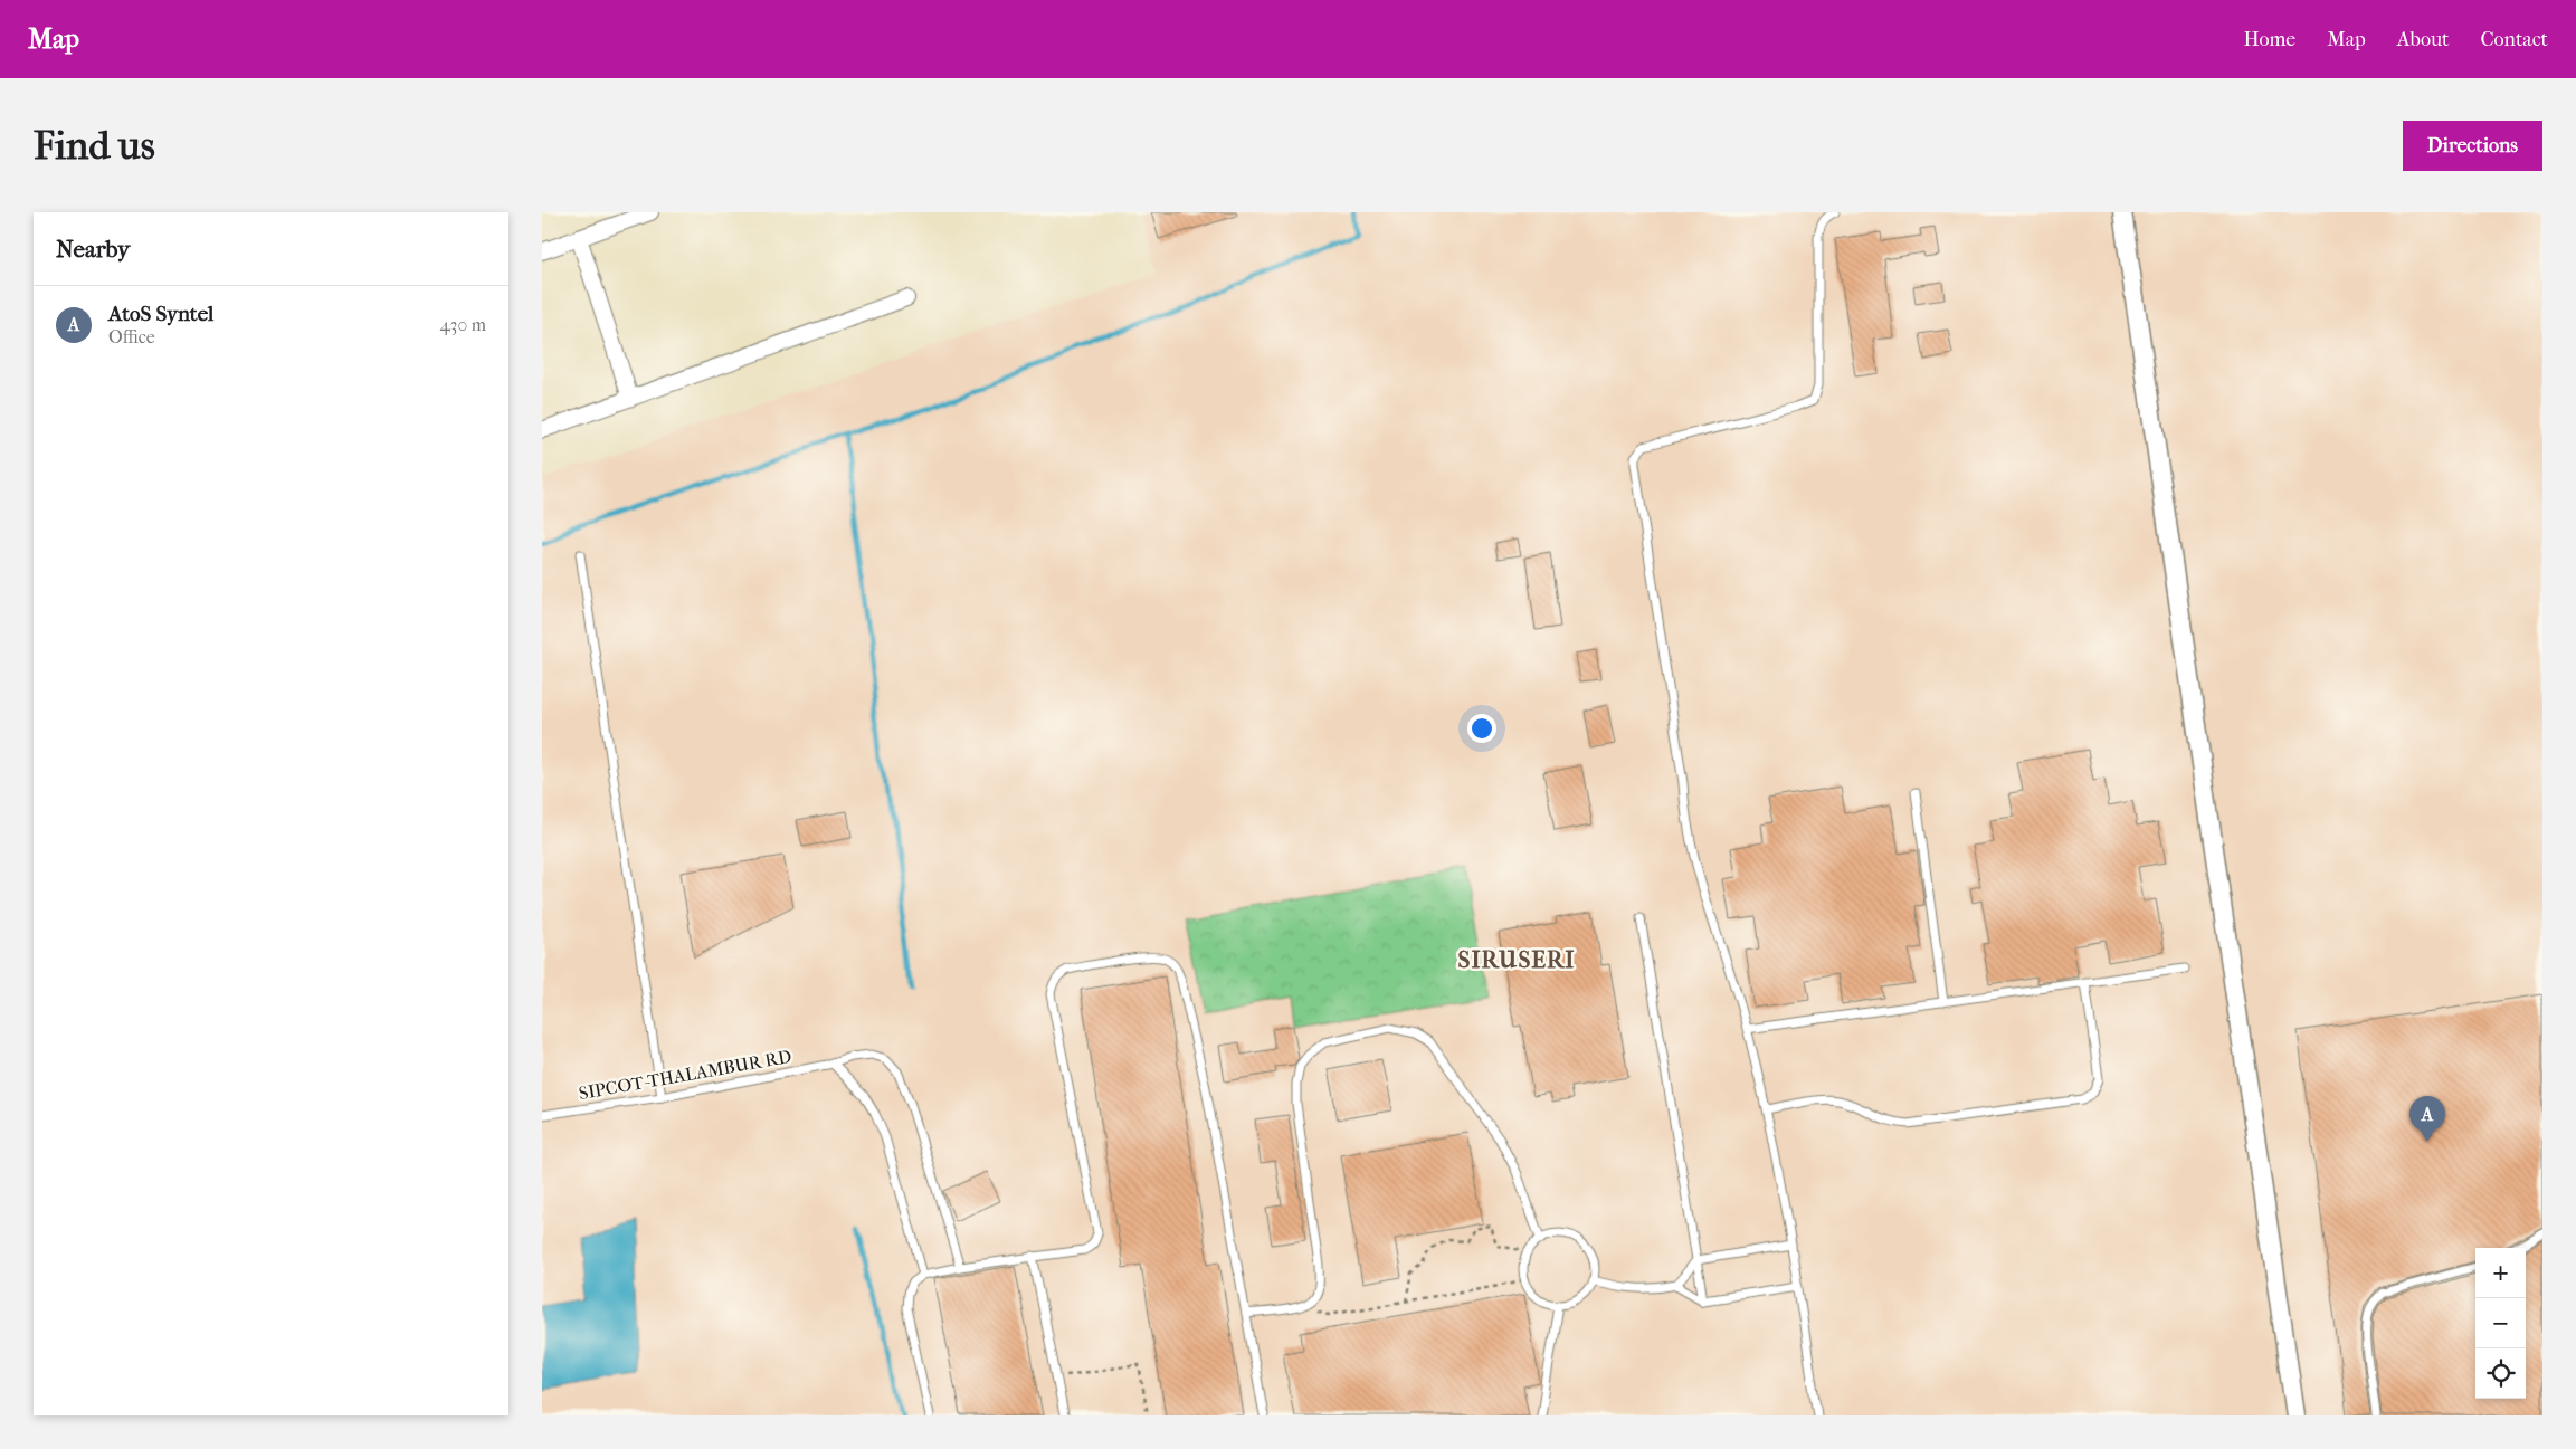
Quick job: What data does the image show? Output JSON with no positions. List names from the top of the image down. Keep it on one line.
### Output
{"streets":{"lane":["SIPCOT-THALAMBUR RD"]},"districts":["SIRUSERI"],"page":{"header":"Map","nav":["Home","Map","About","Contact"],"buttons":"Directions","title":"Find us","heading":"Nearby","list":[{"mark":"A","name":"AtoS Syntel","note":"Office","value":"430 m"}],"pins":"A","map_buttons":["+","−"]}}
